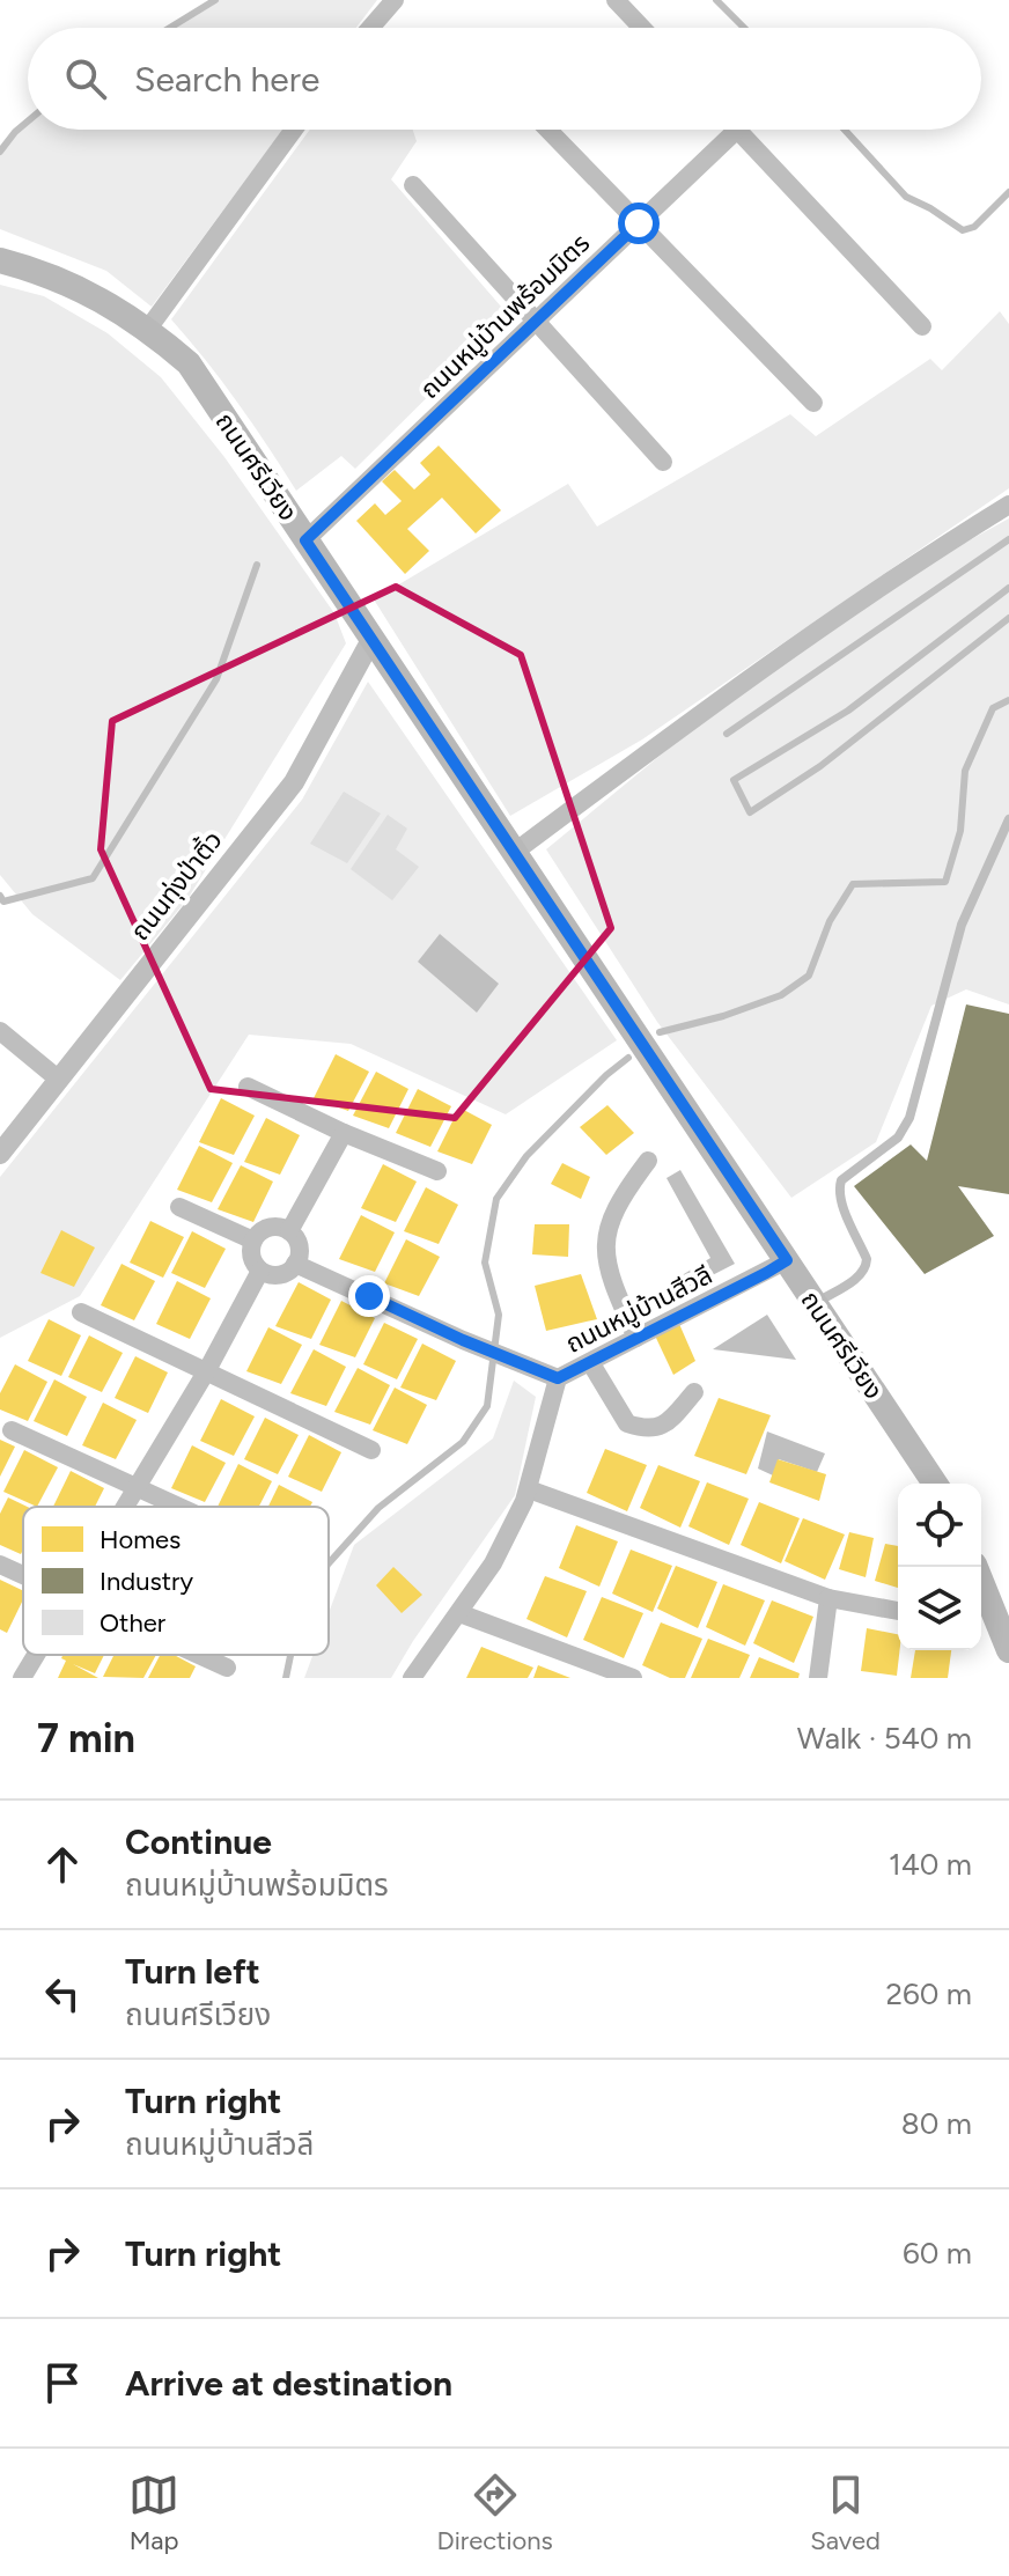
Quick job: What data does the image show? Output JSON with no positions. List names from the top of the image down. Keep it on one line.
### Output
{"streets":{"main road":["ถนนศรีเวียง"],"street":["ถนนหมู่บ้านพร้อมมิตร","ถนนทุ่งป่าติ้ว","ถนนหมู่บ้านสีวลี"]},"crossings":[["ถนนหมู่บ้านพร้อมมิตร","ถนนศรีเวียง"],["ถนนศรีเวียง","ถนนทุ่งป่าติ้ว"],["ถนนศรีเวียง","ถนนหมู่บ้านสีวลี"]],"legend":["Homes","Industry","Other"],"page":{"search":"Search here","heading":["7 min","Walk · 540 m"],"list":[["Continue","ถนนหมู่บ้านพร้อมมิตร","140 m"],["Turn left","ถนนศรีเวียง","260 m"],["Turn right","ถนนหมู่บ้านสีวลี","80 m"],["Turn right","60 m"],"Arrive at destination"],"nav":["Map","Directions","Saved"]}}
